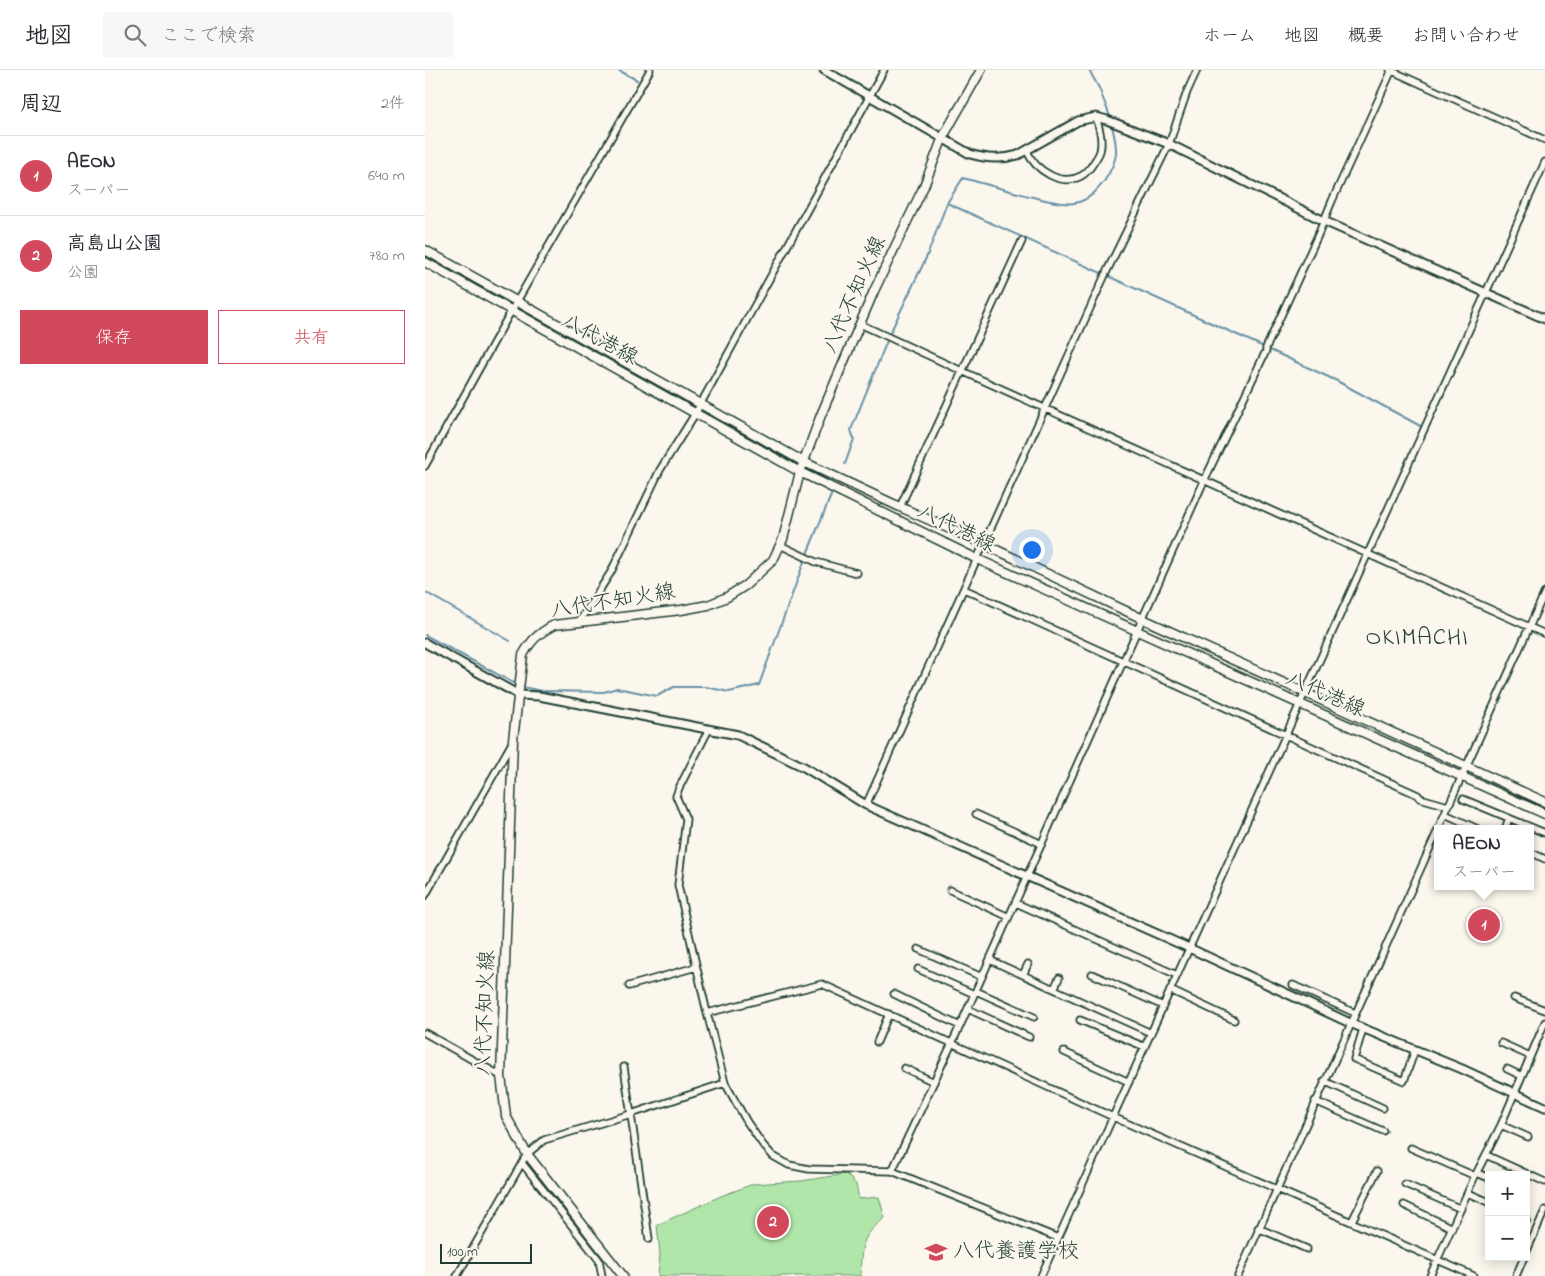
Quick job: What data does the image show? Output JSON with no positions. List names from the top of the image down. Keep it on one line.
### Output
{"streets":{"main road":["八代不知火線","八代港線"]},"crossings":[["八代不知火線","八代港線"]],"districts":["OKIMACHI"],"places":{"school or university":["八代養護学校"]},"scale_bar":"100 m","page":{"header":"地図","search":"ここで検索","nav":["ホーム","地図","概要","お問い合わせ"],"heading":["周辺","2件"],"list":[{"mark":"1","name":"AEON","note":"スーパー","value":"640 m"},{"mark":"2","name":"高島山公園","note":"公園","value":"780 m"}],"buttons":["保存","共有"],"popup":["AEON","スーパー"],"pins":["1","2"],"map_buttons":["+","−"],"scale":"100 m"}}
